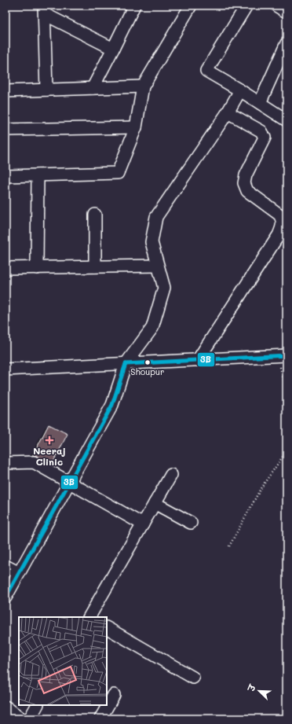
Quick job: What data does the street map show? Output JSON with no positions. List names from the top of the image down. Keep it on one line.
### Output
{"places":{"other":["Shoupur"],"health":["Neeraj Clinic"]},"lines":["transit line 3B"],"north":"top left"}
